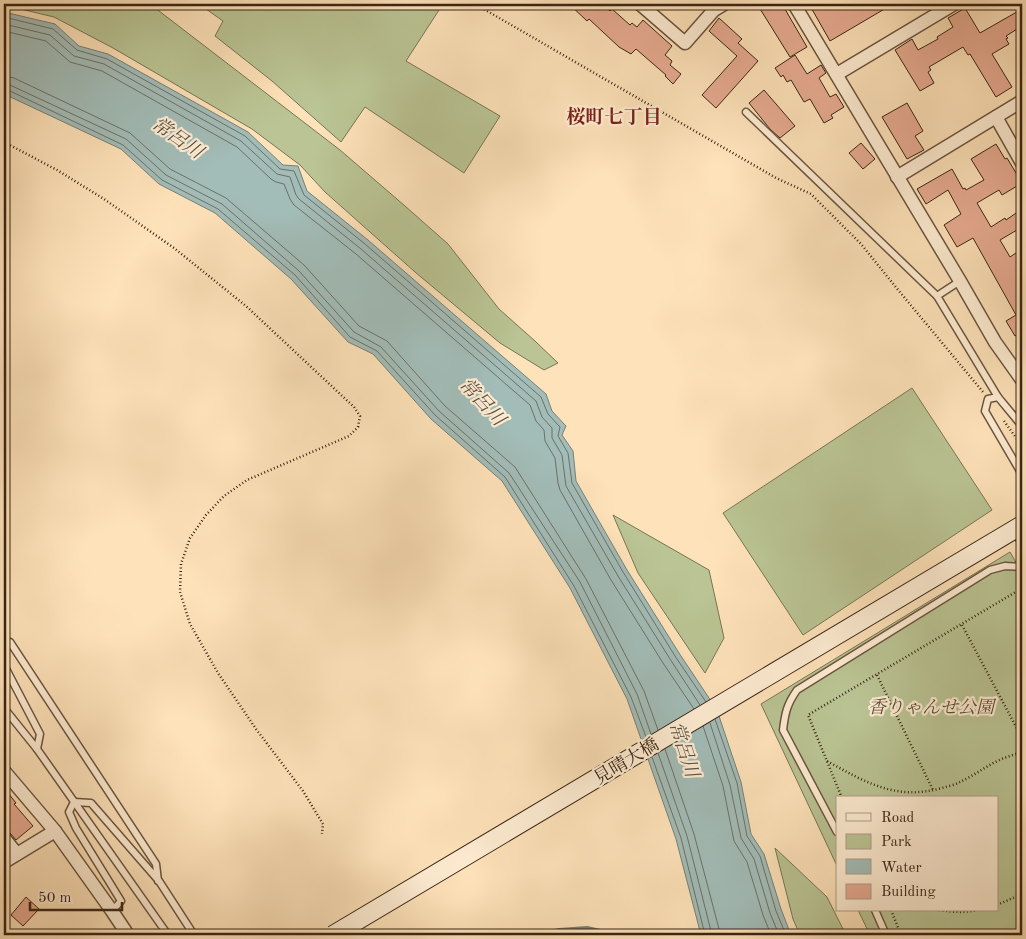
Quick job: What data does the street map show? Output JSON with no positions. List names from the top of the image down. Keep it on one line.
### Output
{"streets":{"main road":["見晴大橋"]},"districts":["桜町七丁目"],"water":["常呂川"],"parks":["香りゃんせ公園"],"legend":["Road","Park","Water","Building"],"scale_bar":"50 m"}
